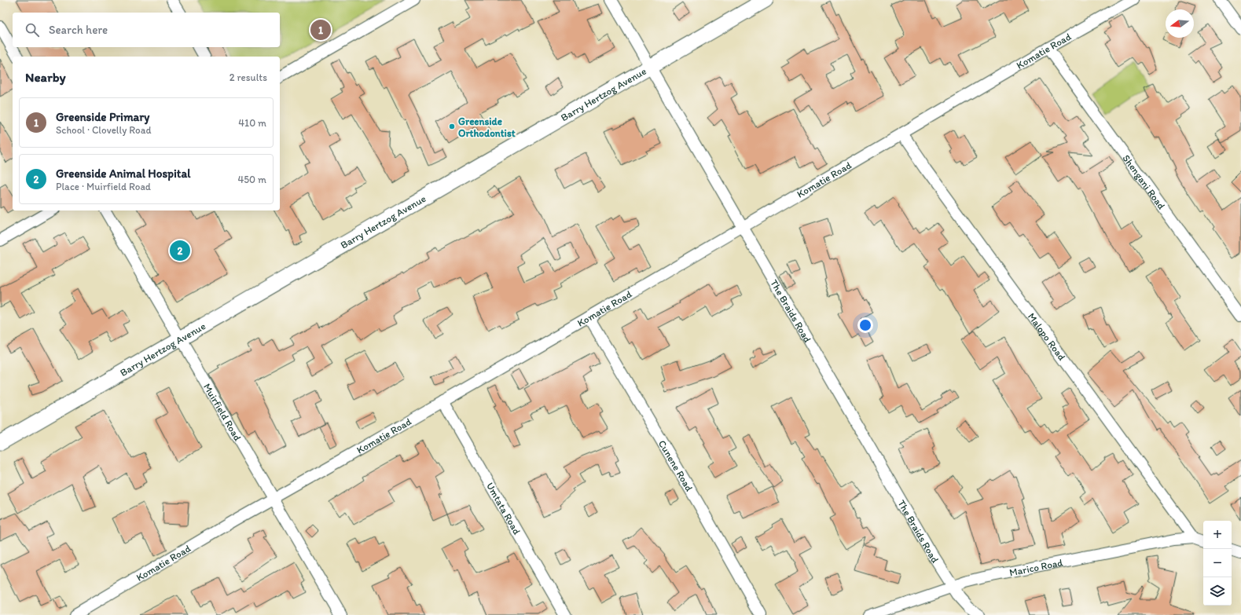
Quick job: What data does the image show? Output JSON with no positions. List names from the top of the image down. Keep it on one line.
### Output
{"streets":{"main road":["Barry Hertzog Avenue"],"street":["Komatie Road","Shengani Road","The Braids Road","Malopo Road","Muirfield Road","Cunene Road","Umtata Road","Marico Road"]},"crossings":[["Komatie Road","Shengani Road"],["Komatie Road","The Braids Road"],["Komatie Road","Malopo Road"],["Komatie Road","Muirfield Road"],["Komatie Road","Cunene Road"],["Komatie Road","Umtata Road"],["Barry Hertzog Avenue","The Braids Road"],["Barry Hertzog Avenue","Muirfield Road"],["The Braids Road","Marico Road"],["Malopo Road","Marico Road"]],"places":["Greenside Orthodontist"],"north":"left","page":{"search":"Search here","pins":["1","2"],"heading":["Nearby","2 results"],"list":[{"mark":"1","name":"Greenside Primary","note":"School · Clovelly Road","value":"410 m"},{"mark":"2","name":"Greenside Animal Hospital","note":"Place · Muirfield Road","value":"450 m"}],"map_buttons":["+","−"]}}
